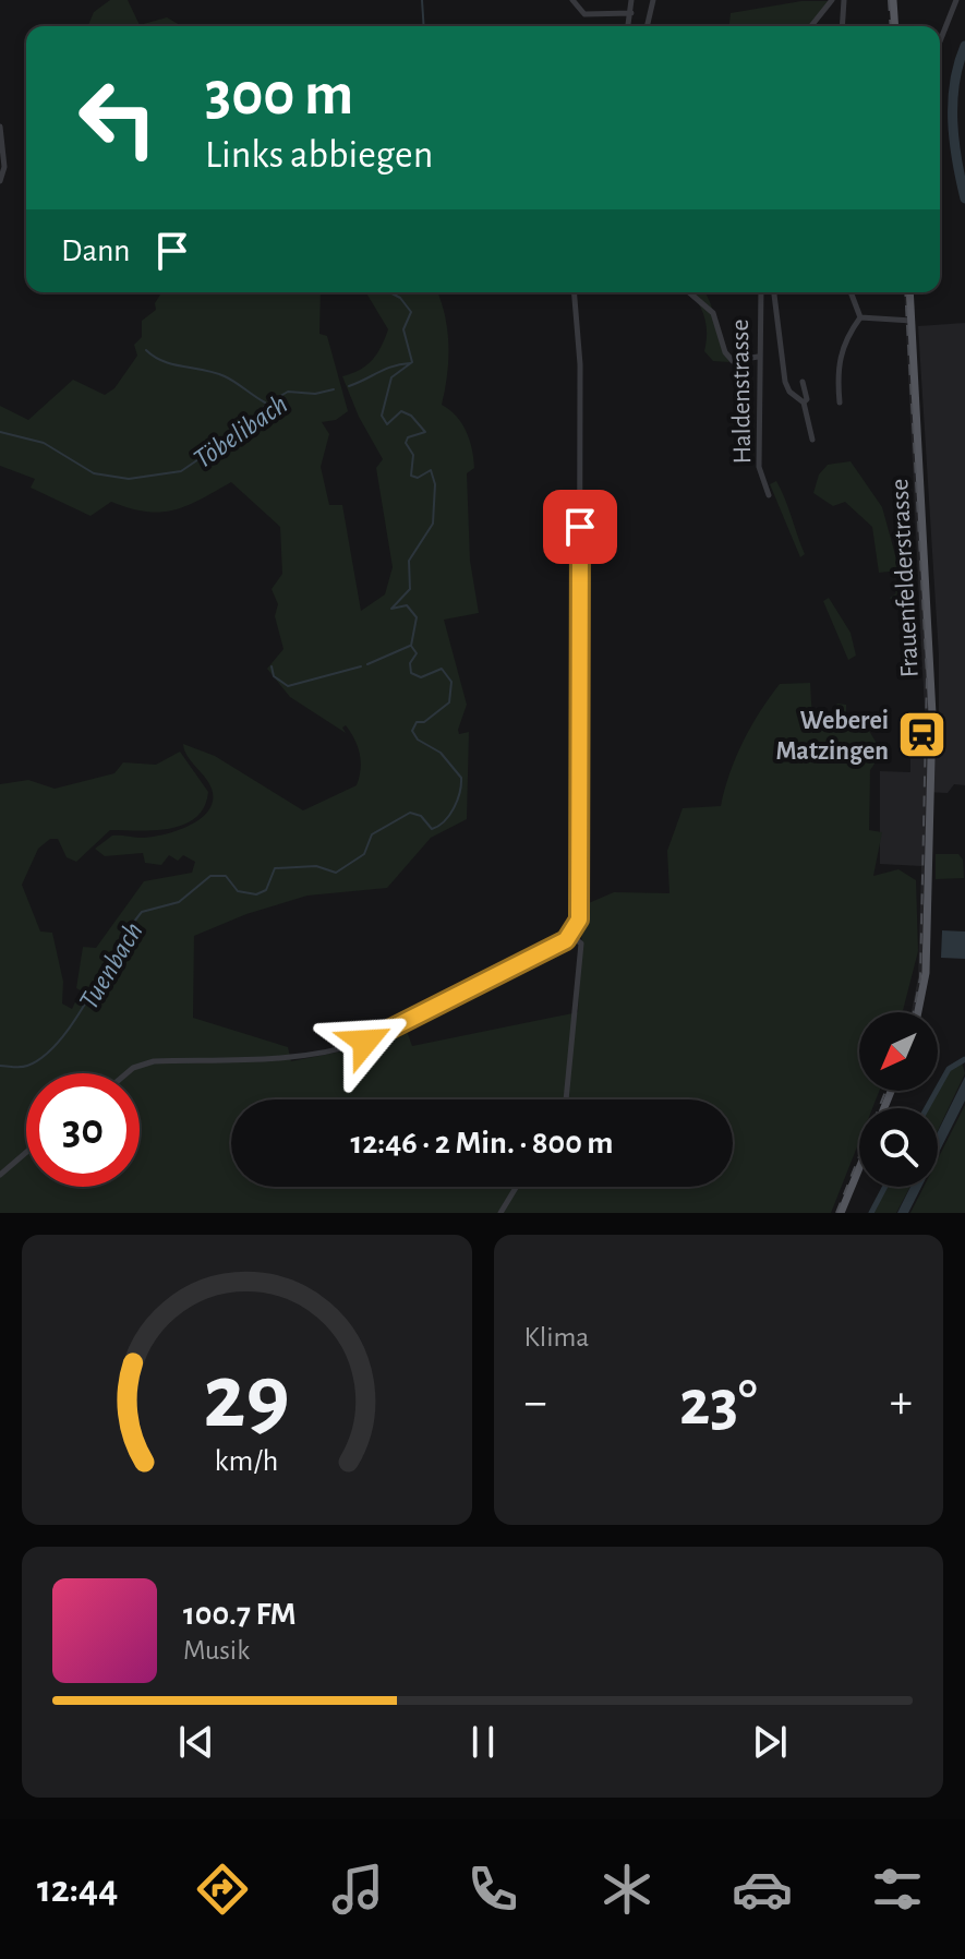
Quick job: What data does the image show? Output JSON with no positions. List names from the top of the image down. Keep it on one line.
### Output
{"streets":{"main road":["Frauenfelderstrasse"],"street":["Haldenstrasse"]},"water":["Töbelibach","Tuenbach"],"places":{"station":["Weberei Matzingen"]},"north":"bottom left","page":{"turn":["300 m","Links abbiegen"],"then":"Dann","limit":"30","trip":"12:46 · 2 Min. · 800 m","tile":"Klima","heat":["−","23°","+"],"song":["100.7 FM","Musik"],"tabs":"12:44","gauge":["29","km/h"]}}
